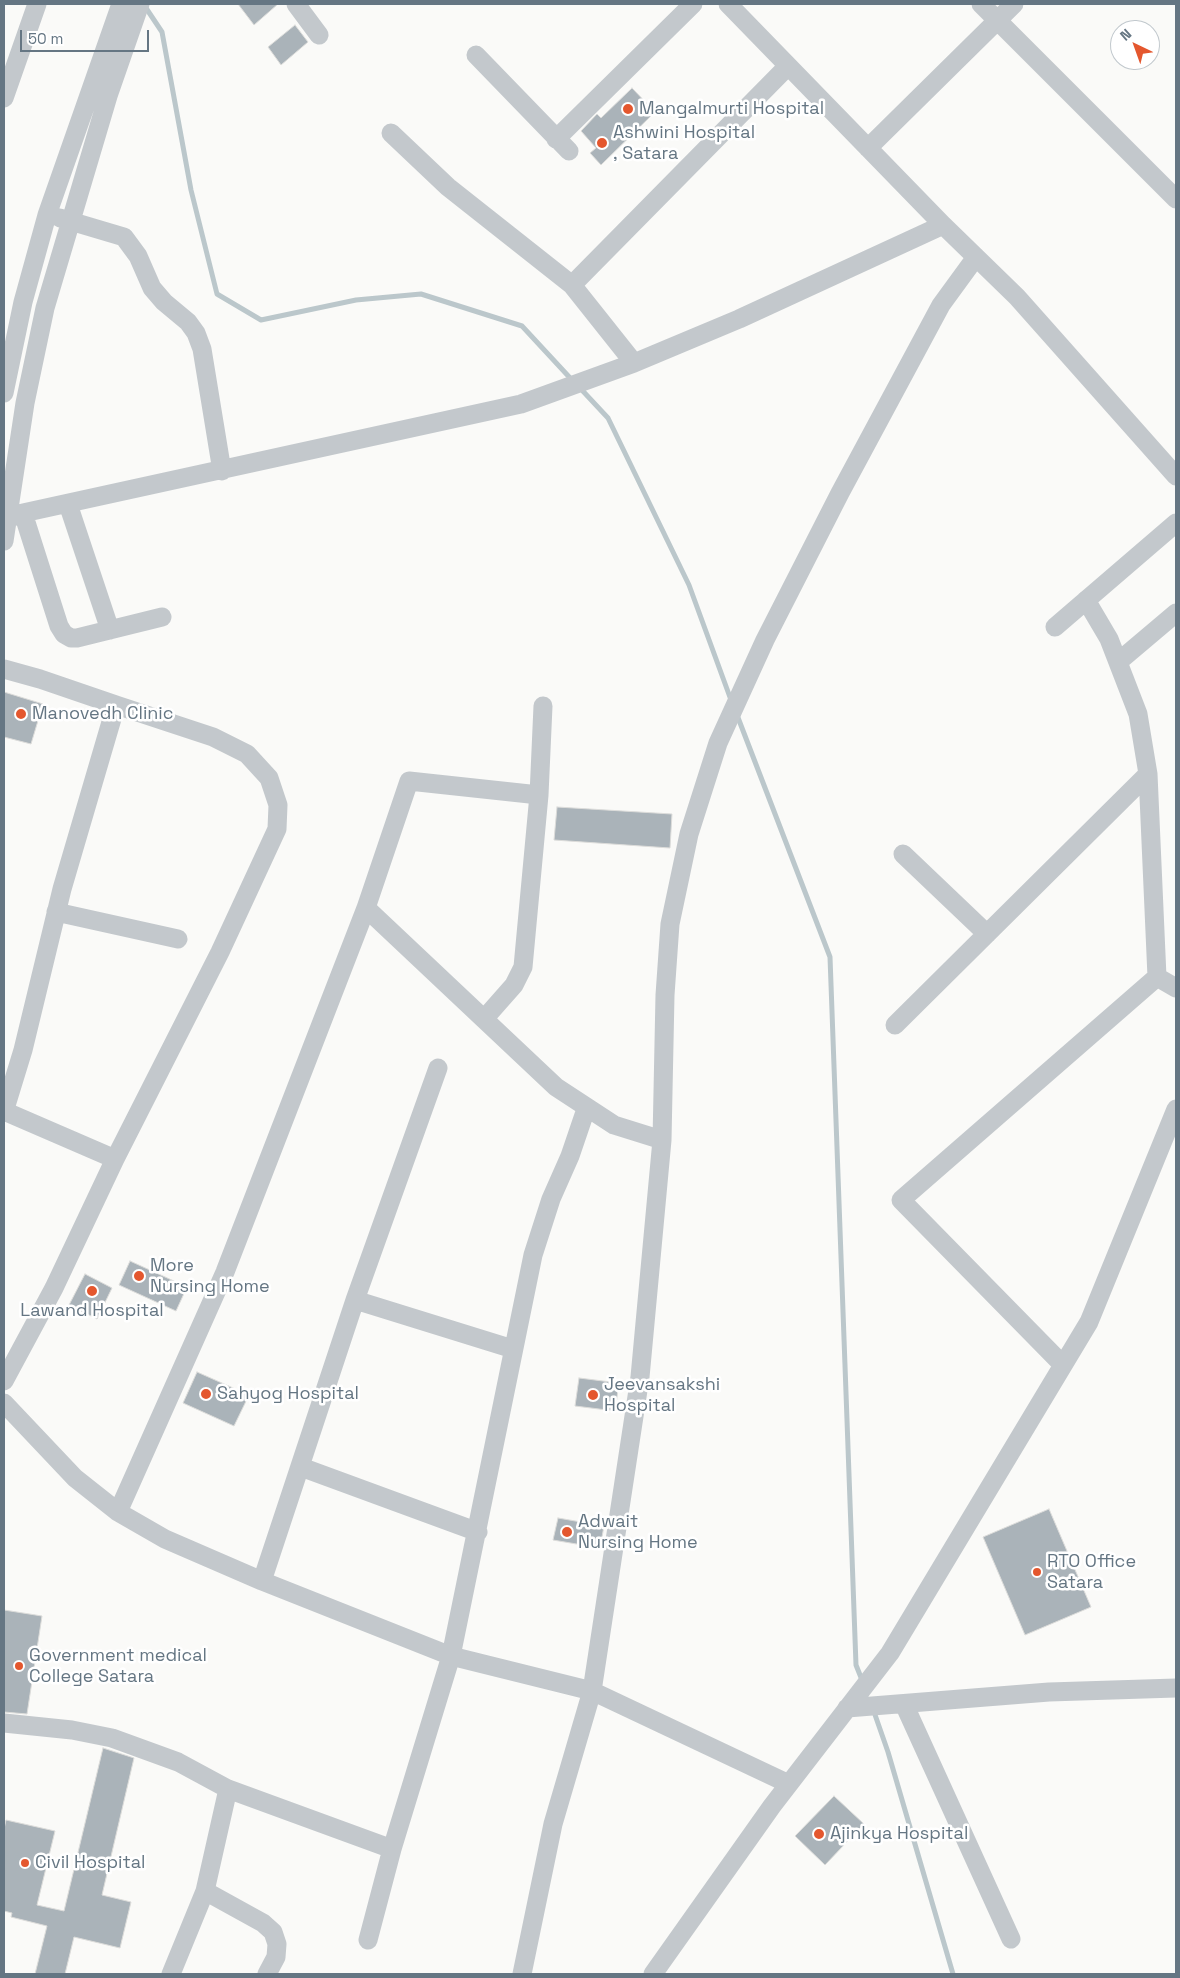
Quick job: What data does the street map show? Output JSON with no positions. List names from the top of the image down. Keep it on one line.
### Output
{"places":["Mangalmurti Hospital","Ashwini Hospital , Satara","Manovedh Clinic","More Nursing Home","Lawand Hospital","Sahyog Hospital","Jeevansakshi Hospital","Adwait Nursing Home","RTO Office Satara","Government medical College Satara","Ajinkya Hospital","Civil Hospital"],"scale_bar":"50 m","north":"top left"}
